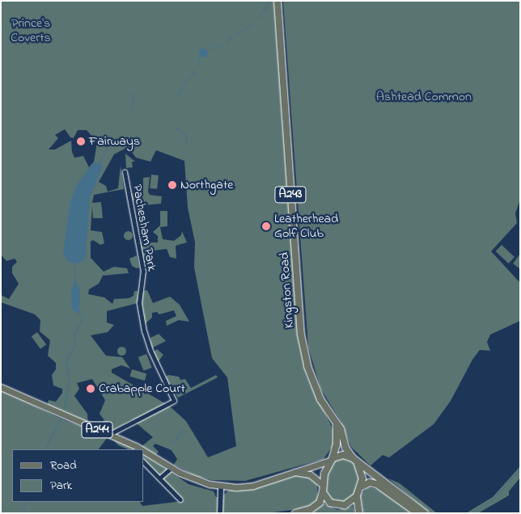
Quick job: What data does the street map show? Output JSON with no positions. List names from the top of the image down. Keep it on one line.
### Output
{"streets":{"highway":["A243","Kingston Road"],"main road":["A244"],"street":["Pachesham Park"]},"crossings":[["A243","Kingston Road"],["A243","A244"],["Pachesham Park","A244"],["Kingston Road","A244"]],"parks":["Prince's Coverts","Ashtead Common"],"places":["Fairways","Northgate","Leatherhead Golf Club","Crabapple Court"],"legend":["Road","Park"]}
